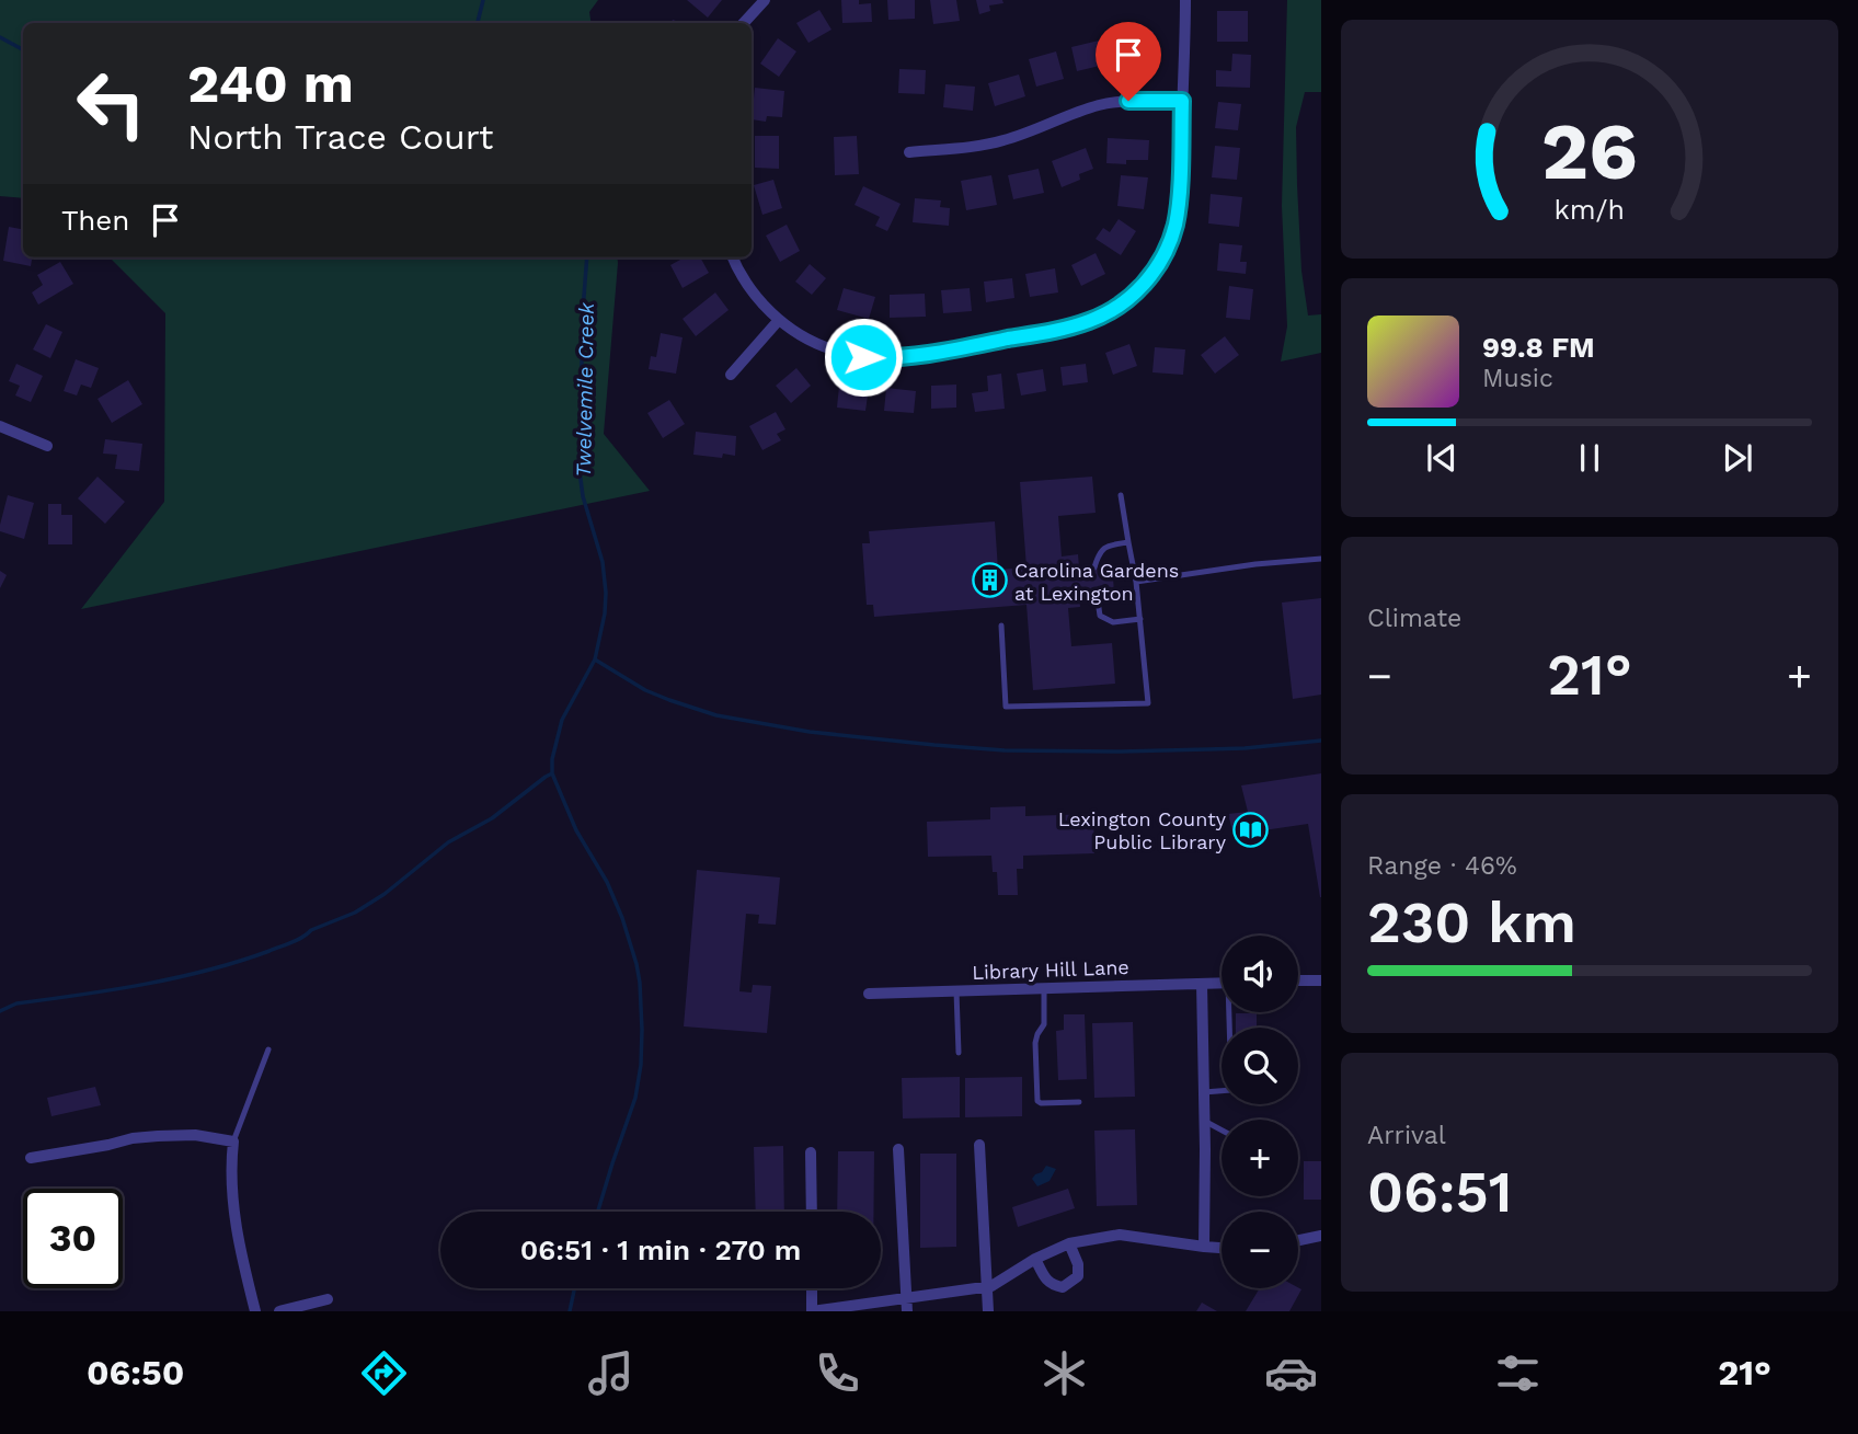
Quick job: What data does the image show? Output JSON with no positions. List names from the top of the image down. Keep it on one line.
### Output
{"streets":{"street":["Library Hill Lane"]},"water":["Twelvemile Creek"],"places":{"building":["Carolina Gardens at Lexington"],"library":["Lexington County Public Library"]},"page":{"turn":["240 m","North Trace Court"],"then":"Then","song":["99.8 FM","Music"],"tile":["Climate",["Range · 46%","230 km"],["Arrival","06:51"]],"heat":["−","21°","+"],"map_buttons":["+","−"],"limit":"30","trip":"06:51 · 1 min · 270 m","tabs":["06:50","21°"],"gauge":["26","km/h"]}}
